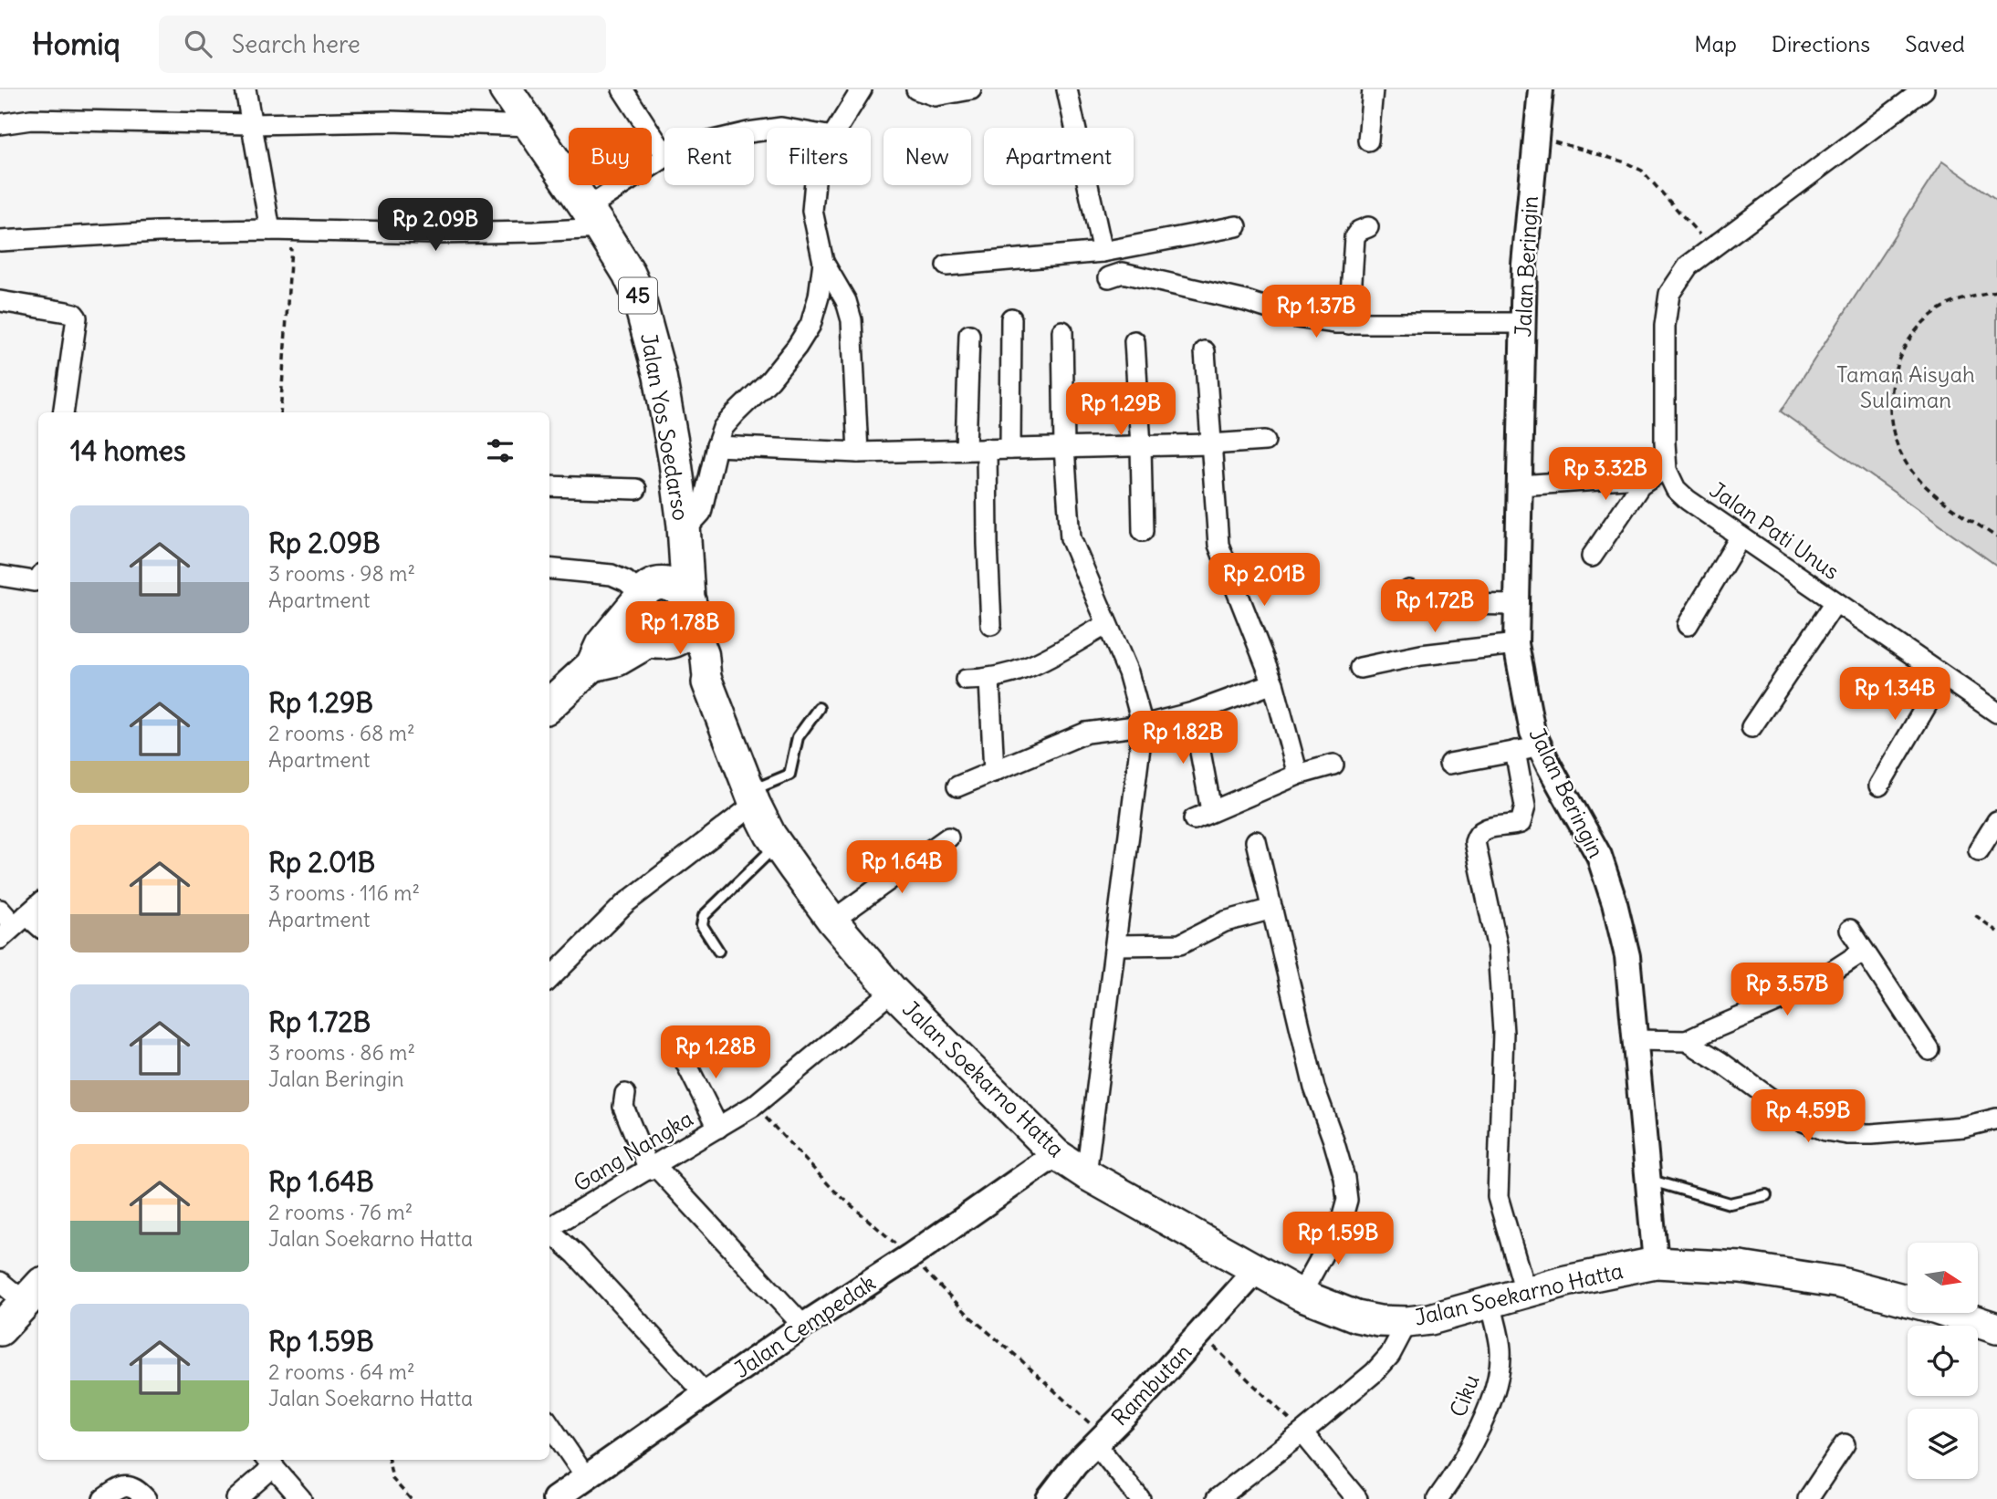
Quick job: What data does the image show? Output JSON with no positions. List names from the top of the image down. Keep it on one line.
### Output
{"streets":{"highway":["45","Jalan Yos Soedarso"],"main road":["Jalan Soekarno Hatta"],"street":["Jalan Beringin","Jalan Pati Unus","Gang Nangka","Jalan Cempedak","Rambutan","Ciku"]},"crossings":[["Jalan Beringin","Jalan Soekarno Hatta"],["Jalan Yos Soedarso","Jalan Soekarno Hatta"],["Jalan Soekarno Hatta","Gang Nangka"],["Jalan Soekarno Hatta","Jalan Cempedak"],["Jalan Soekarno Hatta","Rambutan"],["Jalan Soekarno Hatta","Ciku"]],"parks":["Taman Aisyah Sulaiman"],"north":"right","page":{"header":"Homiq","search":"Search here","nav":["Map","Directions","Saved"],"chip":["Buy","Rent","Filters","New","Apartment"],"price":["Rp 2.09B","Rp 1.37B","Rp 1.29B","Rp 3.32B","Rp 2.01B","Rp 1.72B","Rp 1.78B","Rp 1.34B","Rp 1.82B","Rp 1.64B","Rp 3.57B","Rp 1.28B","Rp 4.59B","Rp 1.59B"],"heading":"14 homes","list":[{"name":"Rp 2.09B","note":"3 rooms · 98 m² · Apartment"},{"name":"Rp 1.29B","note":"2 rooms · 68 m² · Apartment"},{"name":"Rp 2.01B","note":"3 rooms · 116 m² · Apartment"},{"name":"Rp 1.72B","note":"3 rooms · 86 m² · Jalan Beringin"},{"name":"Rp 1.64B","note":"2 rooms · 76 m² · Jalan Soekarno Hatta"},{"name":"Rp 1.59B","note":"2 rooms · 64 m² · Jalan Soekarno Hatta"}]}}
